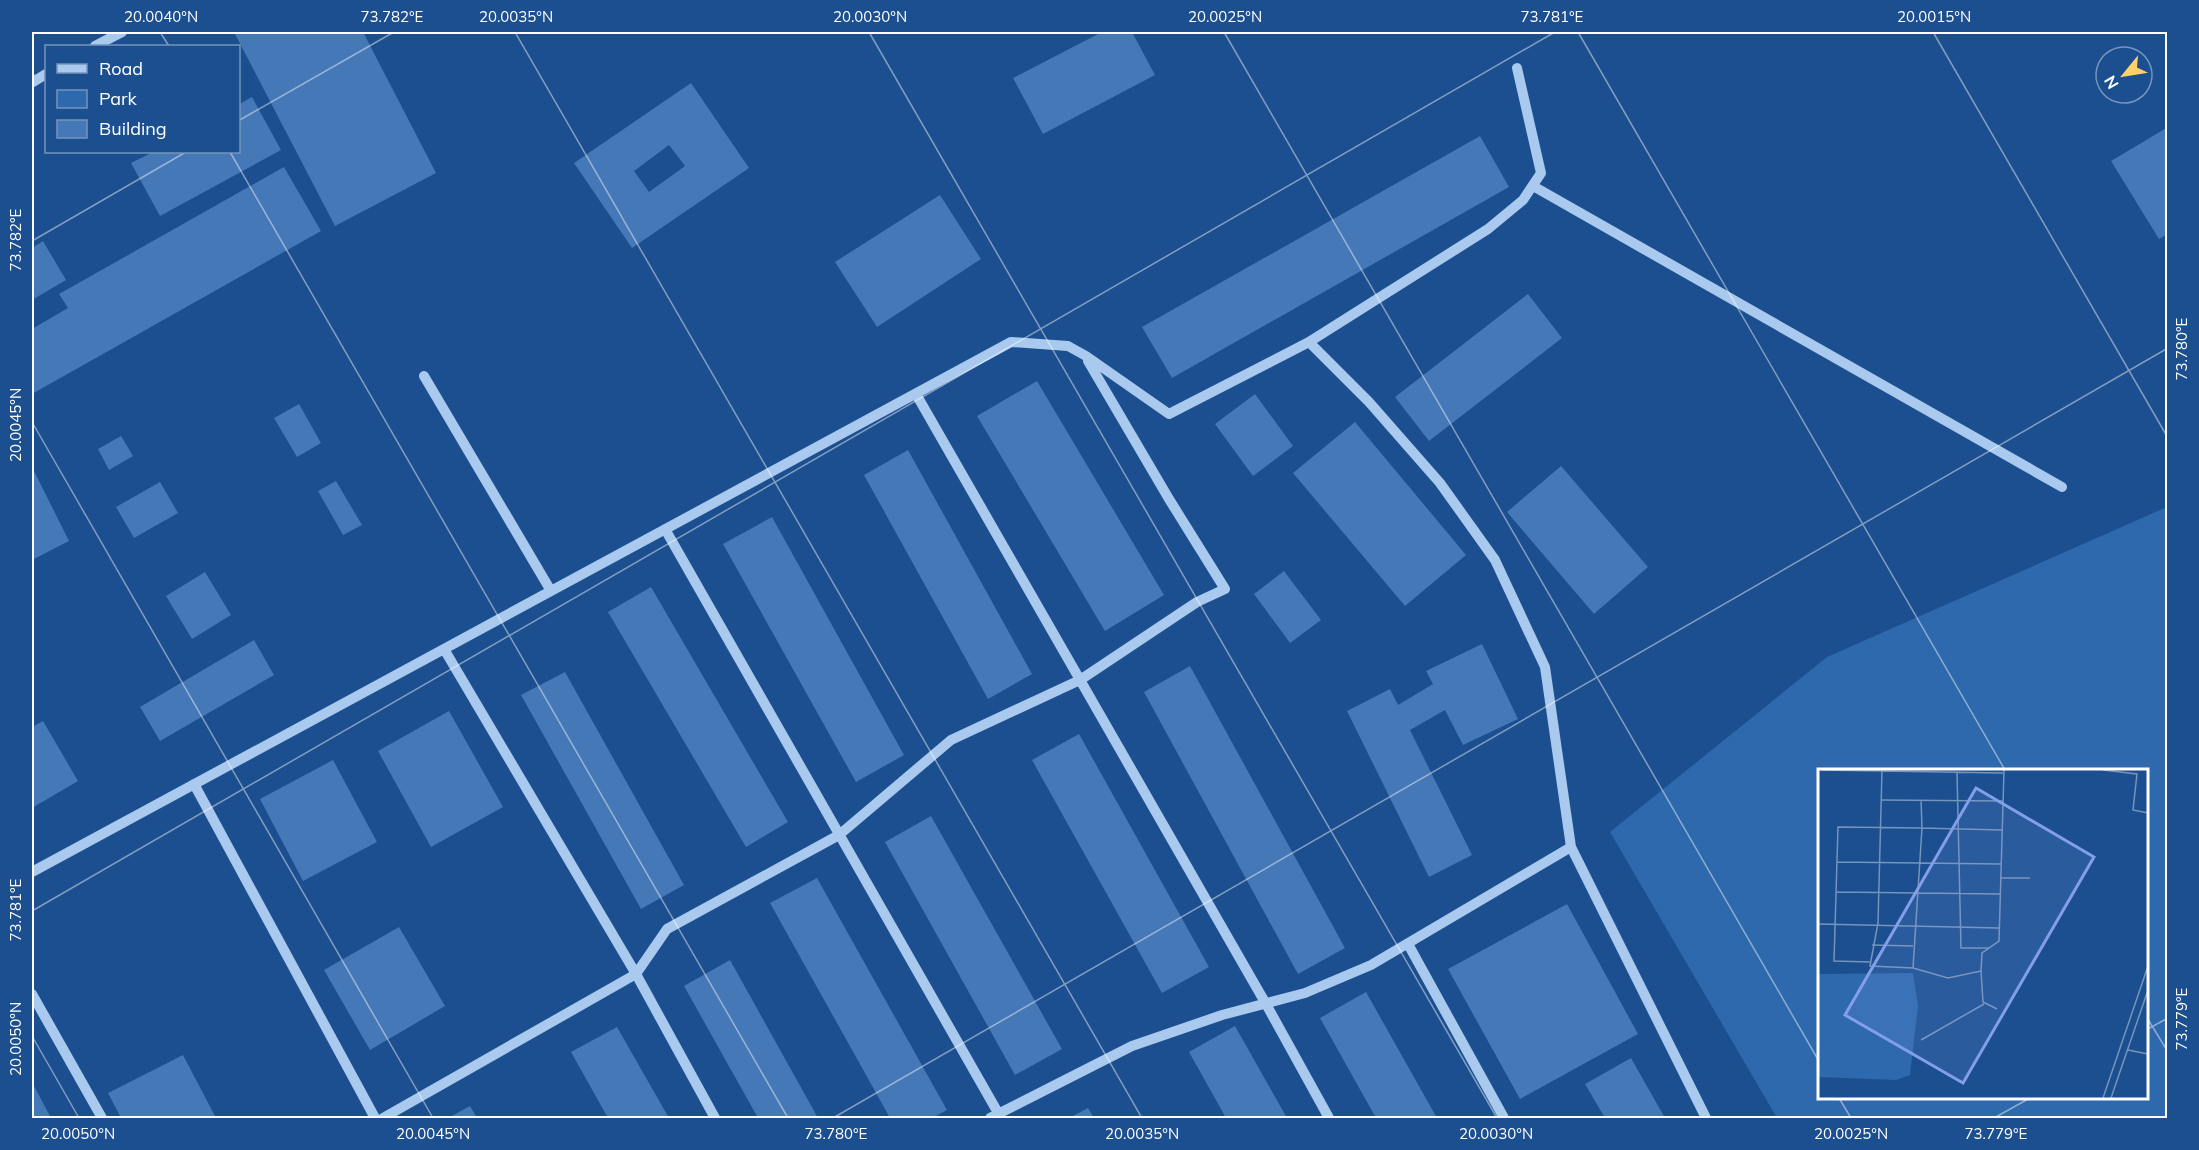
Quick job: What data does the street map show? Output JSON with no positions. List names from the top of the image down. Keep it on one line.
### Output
{"legend":["Road","Park","Building"],"north":"bottom left","coordinates":["20.0040°N","73.782°E","20.0035°N","20.0030°N","20.0025°N","73.781°E","20.0015°N","73.780°E","20.0045°N","73.779°E","20.0050°N"]}
